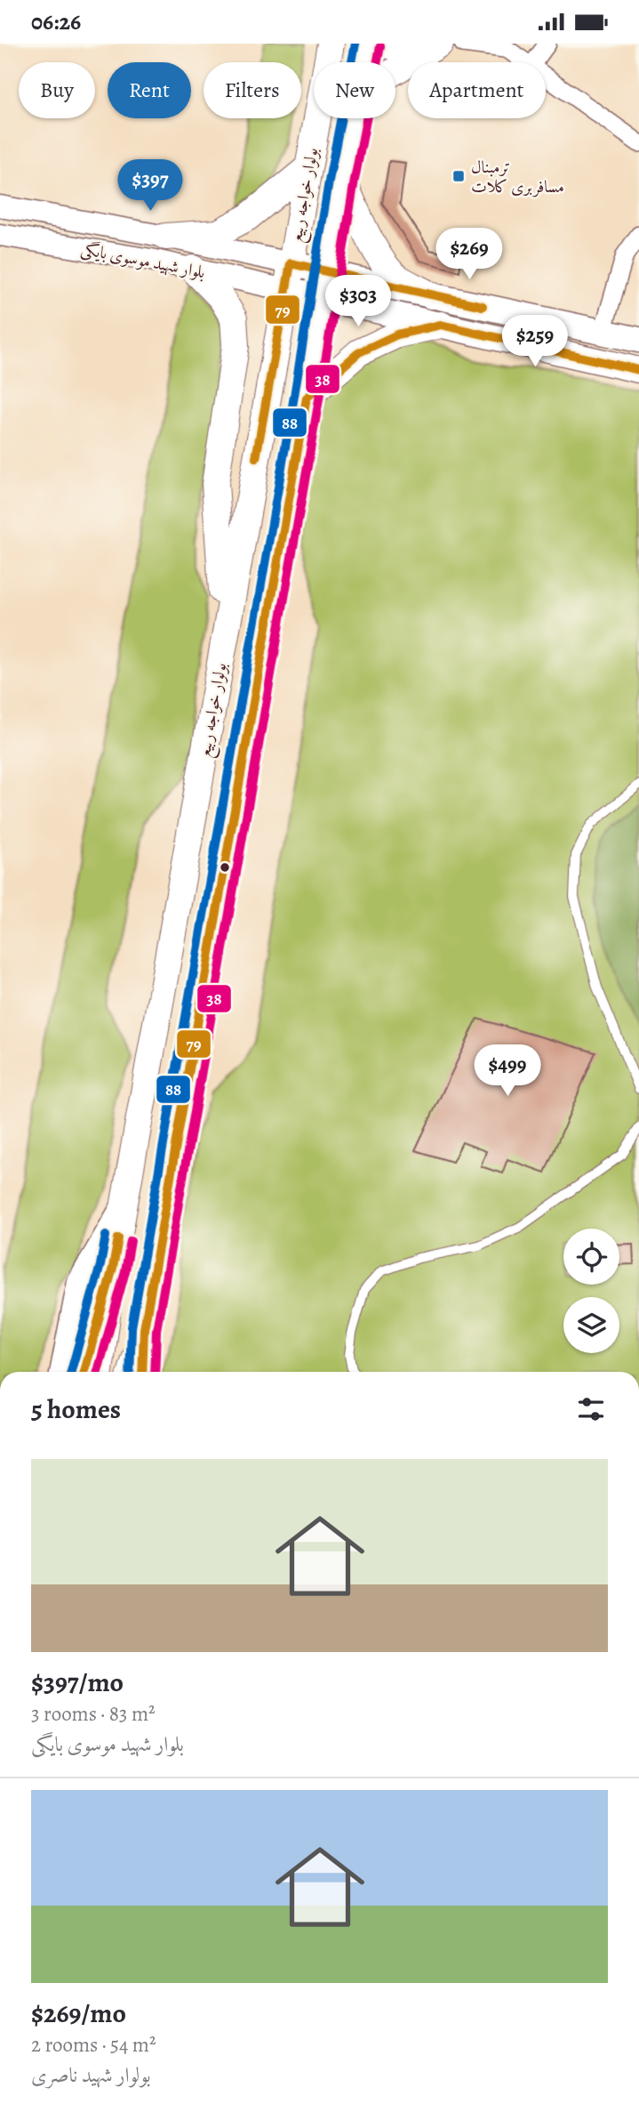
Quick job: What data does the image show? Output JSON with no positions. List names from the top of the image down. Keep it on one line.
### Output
{"streets":{"main road":["بولوار خواجه ربیع"],"street":["بلوار شهید موسوی بایگی"]},"crossings":[["بولوار خواجه ربیع","بلوار شهید موسوی بایگی"]],"places":{"transit":["ترمبنال مسافربری کلات"]},"lines":["transit line 88","transit line 38","transit line 79"],"page":{"status":"06:26","chip":["Buy","Rent","Filters","New","Apartment"],"price":["$397","$269","$303","$259","$499"],"heading":"5 homes","list":[{"name":"$397/mo","note":"3 rooms · 83 m² · بلوار شهید موسوی بایگی"},{"name":"$269/mo","note":"2 rooms · 54 m² · بولوار شهید ناصری"}]}}
